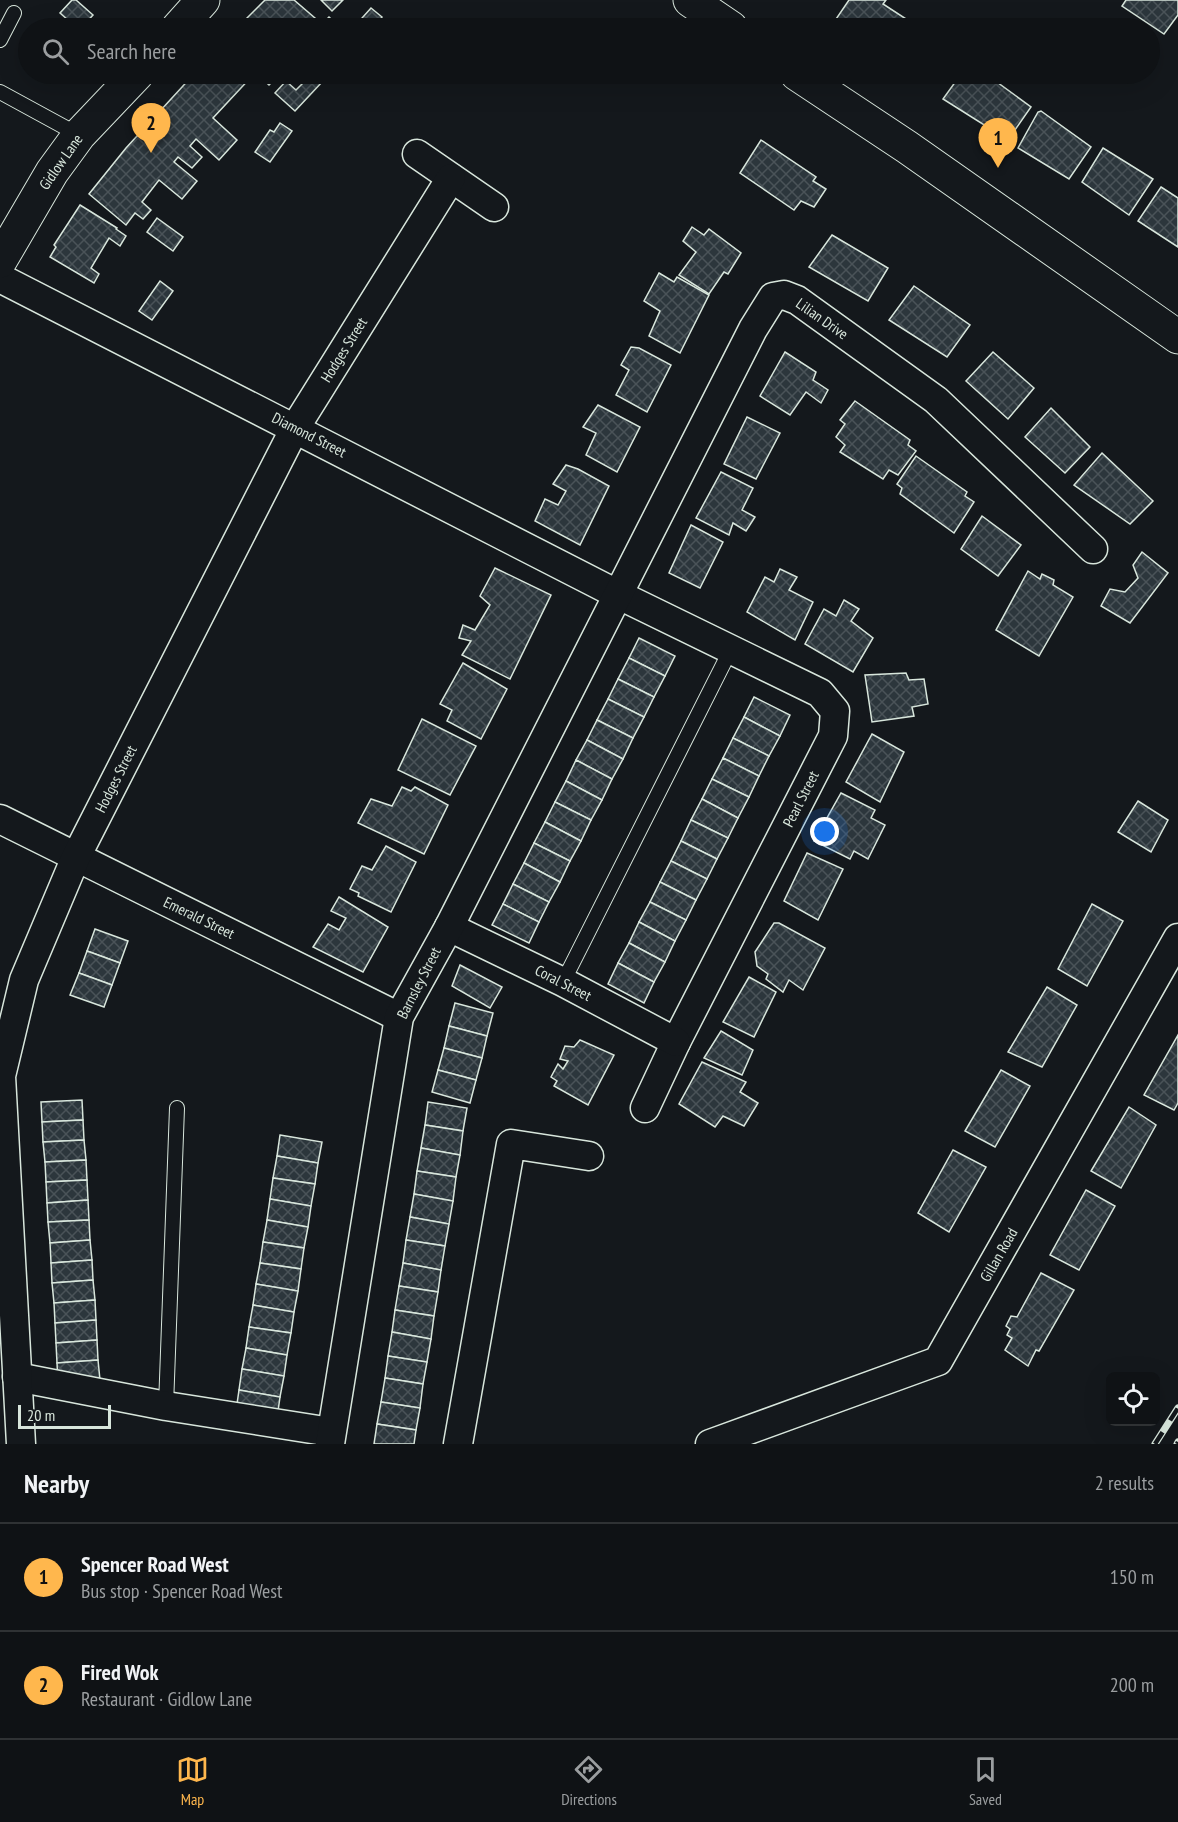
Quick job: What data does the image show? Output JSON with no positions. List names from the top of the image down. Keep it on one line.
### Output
{"streets":{"street":["Gidlow Lane","Lilian Drive","Hodges Street","Diamond Street","Pearl Street","Emerald Street","Barnsley Street","Coral Street","Gillan Road"]},"crossings":[["Lilian Drive","Diamond Street"],["Lilian Drive","Pearl Street"],["Lilian Drive","Barnsley Street"],["Hodges Street","Diamond Street"],["Hodges Street","Emerald Street"],["Diamond Street","Pearl Street"],["Diamond Street","Barnsley Street"],["Pearl Street","Barnsley Street"],["Pearl Street","Coral Street"],["Emerald Street","Barnsley Street"],["Barnsley Street","Coral Street"]],"scale_bar":"20 m","page":{"search":"Search here","pins":["2","1"],"scale":"20 m","heading":["Nearby","2 results"],"list":[{"mark":"1","name":"Spencer Road West","note":"Bus stop · Spencer Road West","value":"150 m"},{"mark":"2","name":"Fired Wok","note":"Restaurant · Gidlow Lane","value":"200 m"}],"nav":["Map","Directions","Saved"]}}
